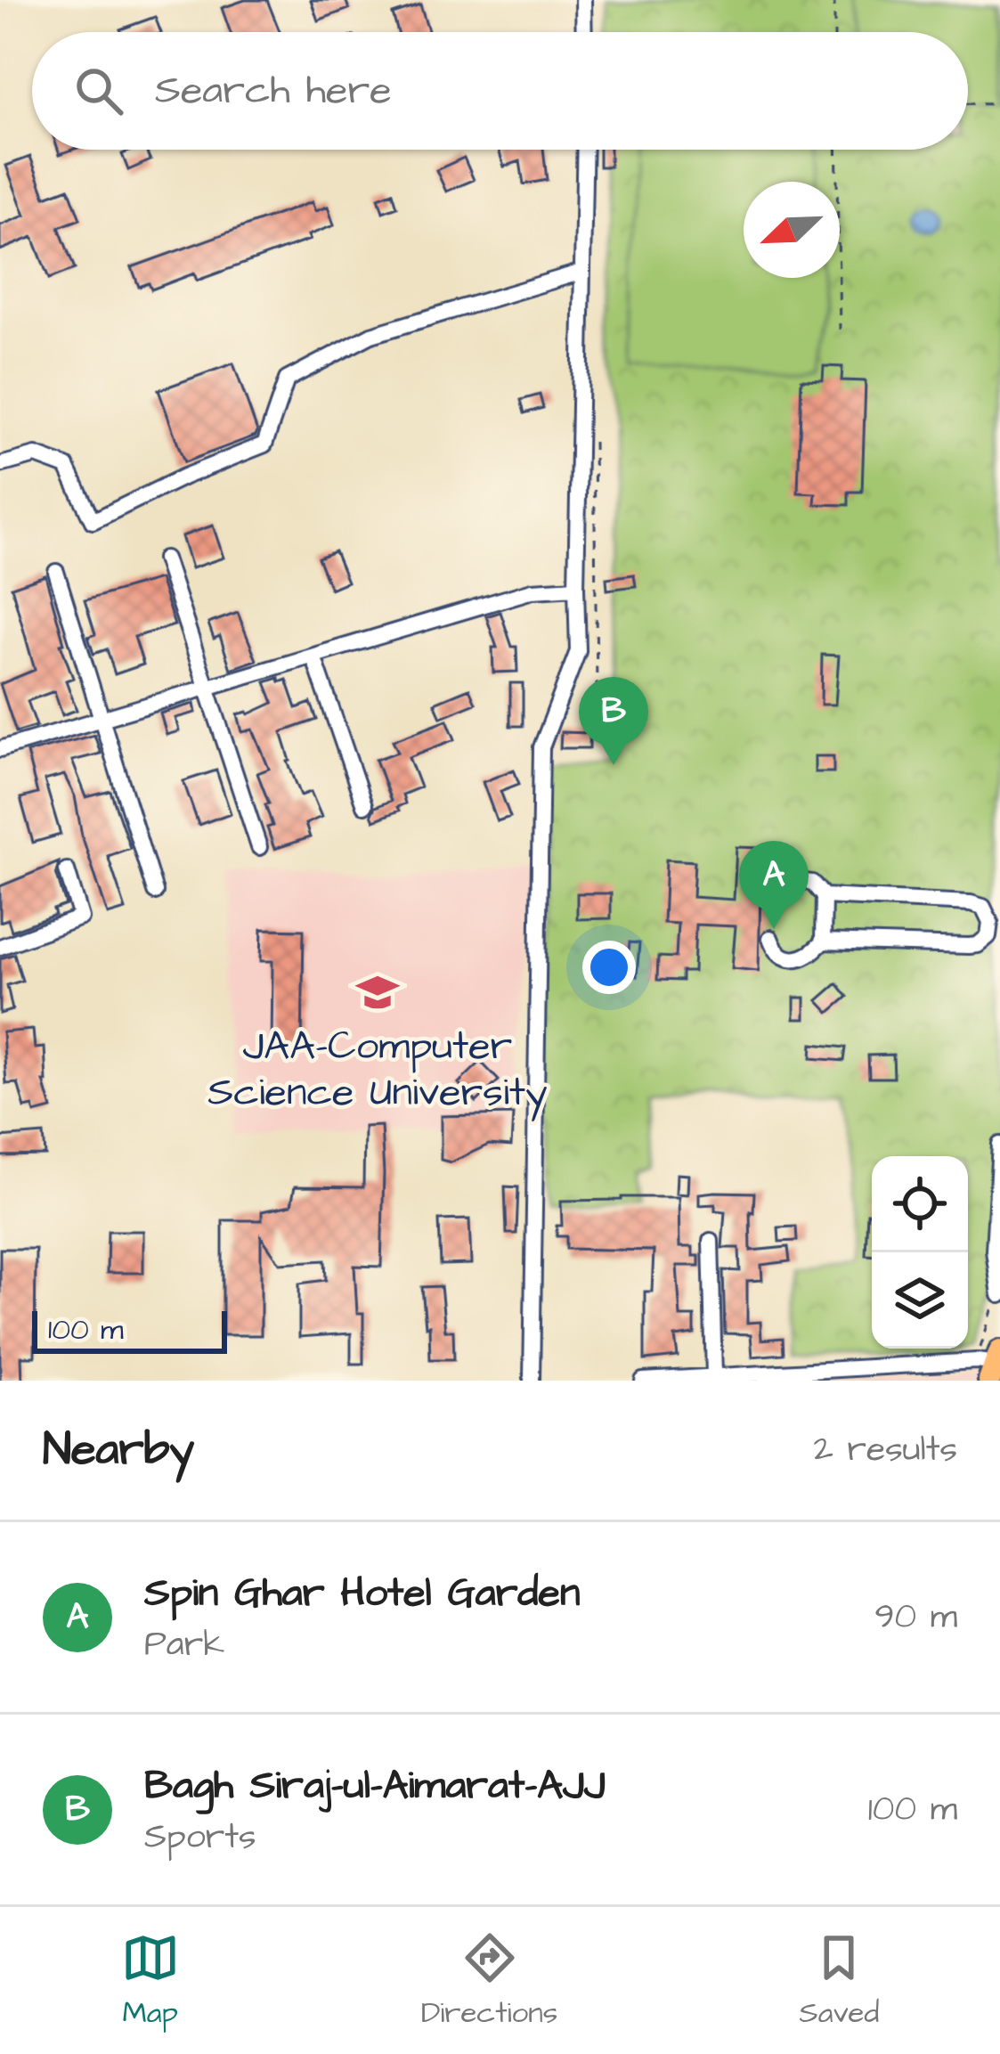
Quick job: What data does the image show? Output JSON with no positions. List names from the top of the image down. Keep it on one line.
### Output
{"places":{"school or university":["JAA-Computer Science University"]},"scale_bar":"100 m","north":"bottom left","page":{"search":"Search here","pins":["B","A"],"scale":"100 m","heading":["Nearby","2 results"],"list":[{"mark":"A","name":"Spin Ghar Hotel Garden","note":"Park","value":"90 m"},{"mark":"B","name":"Bagh Siraj-ul-Aimarat-AJJ","note":"Sports","value":"100 m"}],"nav":["Map","Directions","Saved"]}}
